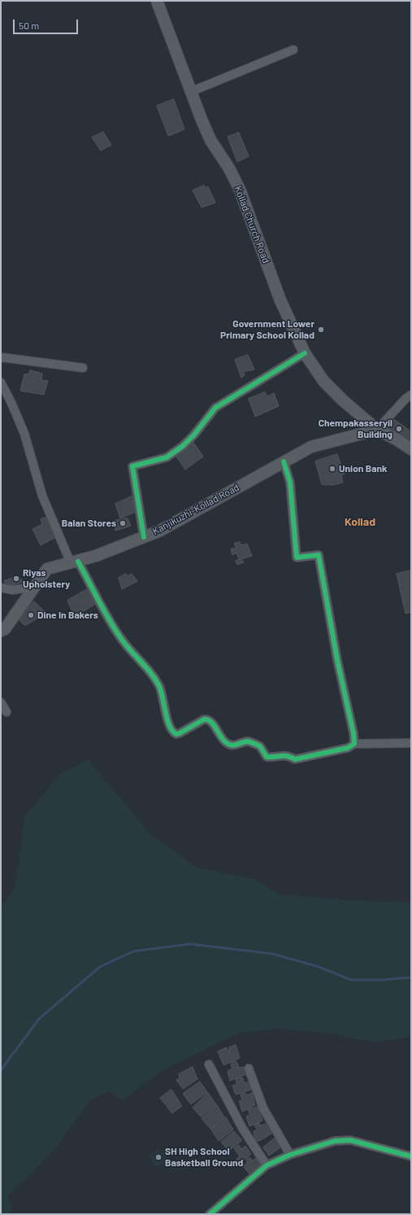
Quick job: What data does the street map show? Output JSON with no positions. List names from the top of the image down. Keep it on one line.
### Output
{"streets":{"main road":["Kollad Church Road","Kanjikuzhi-Kollad Road"]},"crossings":[["Kollad Church Road","Kanjikuzhi-Kollad Road"]],"districts":["Kollad"],"places":["Government Lower Primary School Kollad","Chempakasseryil Building","Union Bank","Balan Stores","Riyas Upholstery","Dine In Bakers","SH High School Basketball Ground"],"scale_bar":"50 m"}
